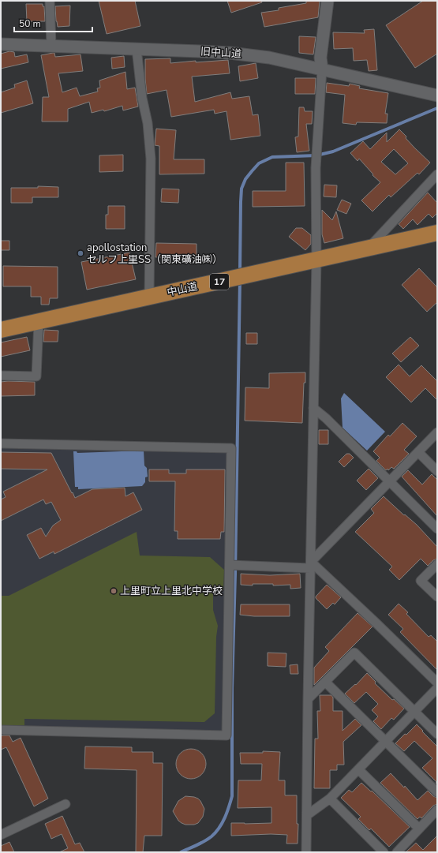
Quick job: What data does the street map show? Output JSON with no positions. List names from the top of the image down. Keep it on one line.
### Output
{"streets":{"highway":["17","中山道"],"main road":["旧中山道"]},"places":["apollostation セルフ上里SS（関東礦油㈱）","上里町立上里北中学校"],"scale_bar":"50 m"}
